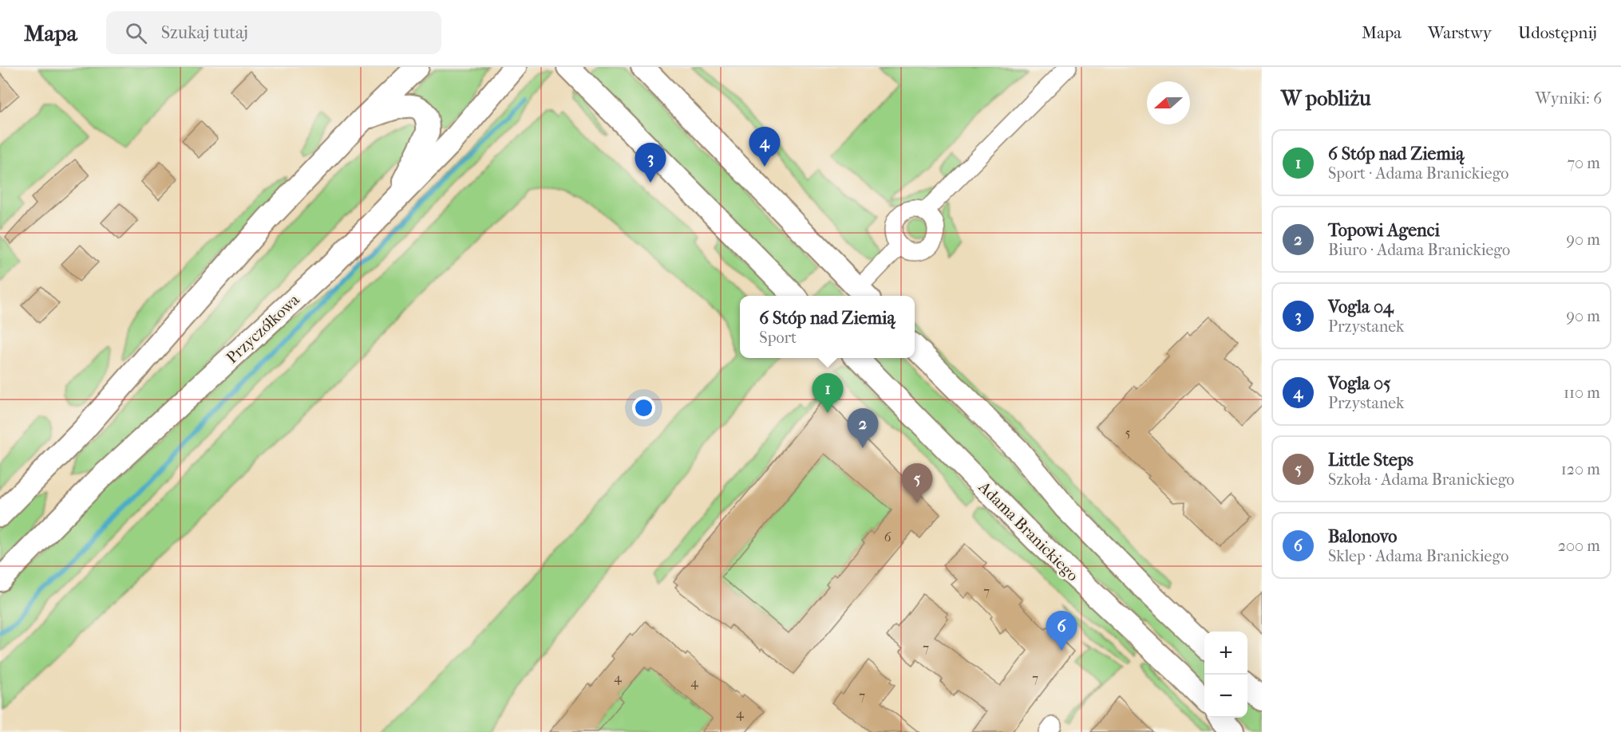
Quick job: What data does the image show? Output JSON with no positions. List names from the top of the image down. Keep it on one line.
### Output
{"streets":{"main road":["Przyczółkowa","Adama Branickiego"]},"house_numbers":["5","6","7","7","4","7","4","7","4"],"north":"left","page":{"header":"Mapa","search":"Szukaj tutaj","nav":["Mapa","Warstwy","Udostępnij"],"heading":["W pobliżu","Wyniki: 6"],"pins":["4","3","1","2","5","6"],"list":[{"mark":"1","name":"6 Stóp nad Ziemią","note":"Sport · Adama Branickiego","value":"70 m"},{"mark":"2","name":"Topowi Agenci","note":"Biuro · Adama Branickiego","value":"90 m"},{"mark":"3","name":"Vogla 04","note":"Przystanek","value":"90 m"},{"mark":"4","name":"Vogla 05","note":"Przystanek","value":"110 m"},{"mark":"5","name":"Little Steps","note":"Szkoła · Adama Branickiego","value":"120 m"},{"mark":"6","name":"Balonovo","note":"Sklep · Adama Branickiego","value":"200 m"}],"popup":["6 Stóp nad Ziemią","Sport"],"map_buttons":["+","−"]}}
